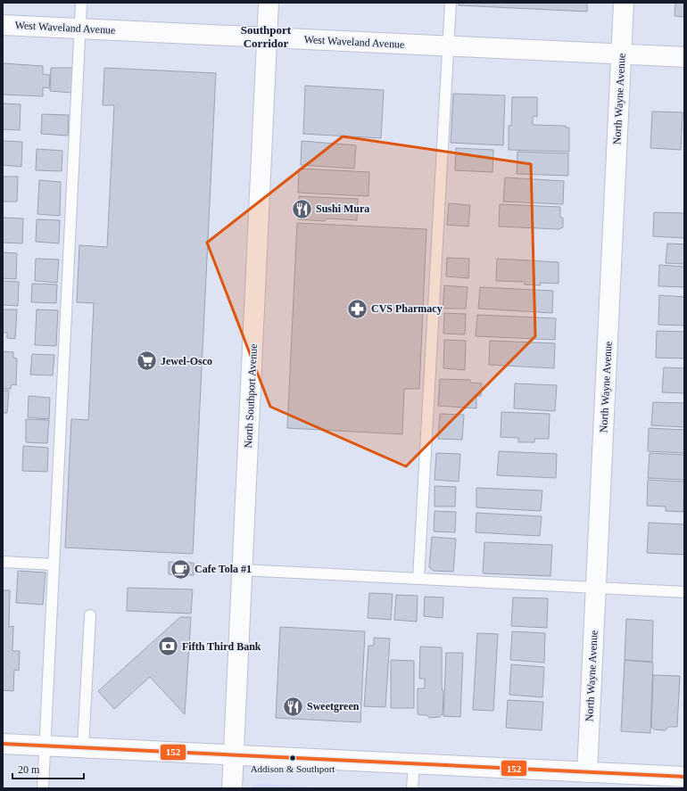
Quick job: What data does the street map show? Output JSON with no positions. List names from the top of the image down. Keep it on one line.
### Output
{"streets":{"street":["West Waveland Avenue","North Wayne Avenue","North Southport Avenue"]},"crossings":[["West Waveland Avenue","North Wayne Avenue"],["West Waveland Avenue","North Southport Avenue"]],"districts":["Southport Corridor"],"places":{"restaurant":["Sushi Mura","Sweetgreen"],"pharmacy":["CVS Pharmacy"],"supermarket":["Jewel-Osco"],"cafe":["Cafe Tola #1"],"bank":["Fifth Third Bank"],"other":["Addison & Southport"]},"lines":["transit line 152"],"scale_bar":"20 m"}
